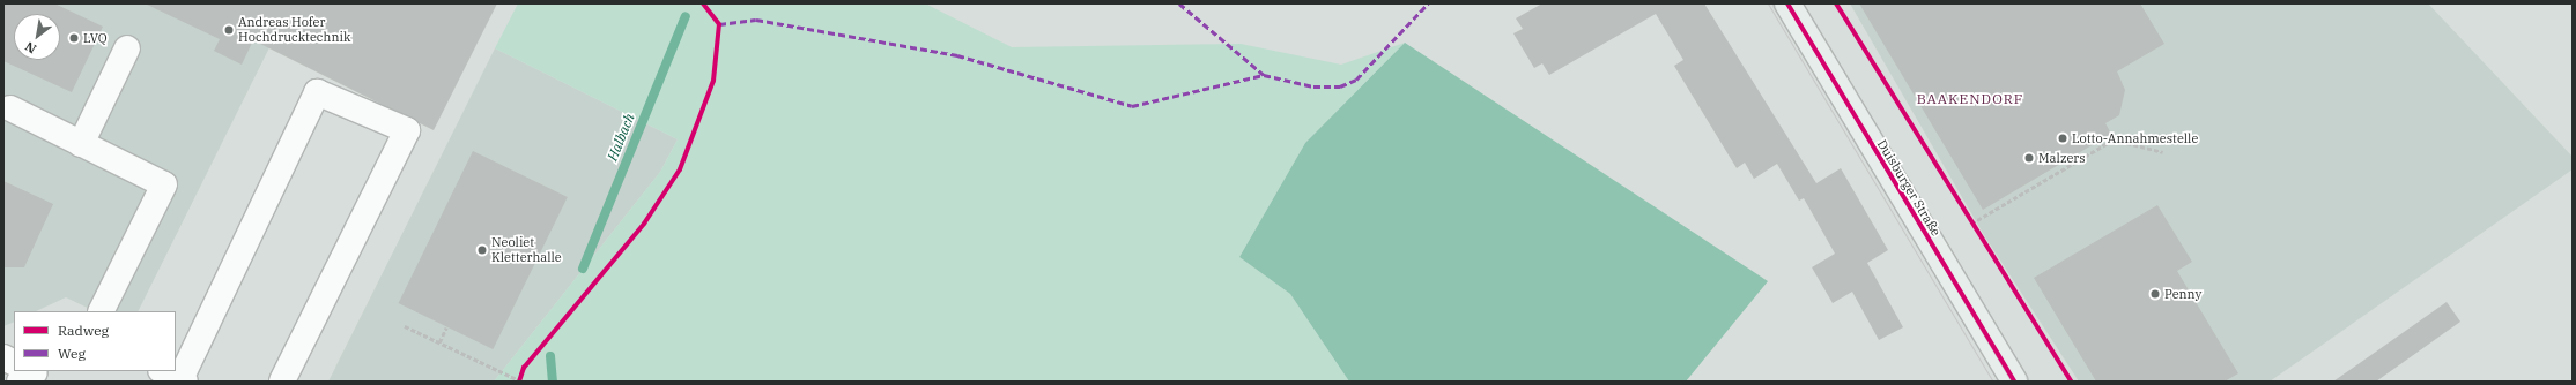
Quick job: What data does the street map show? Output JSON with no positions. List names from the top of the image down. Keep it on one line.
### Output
{"streets":{"main road":["Duisburger Straße"]},"districts":["BAAKENDORF"],"water":["Halbach"],"places":["Andreas Hofer Hochdrucktechnik","LVQ","Lotto-Annahmestelle","Malzers","Neoliet Kletterhalle","Penny"],"legend":["Radweg","Weg"],"north":"bottom left"}
